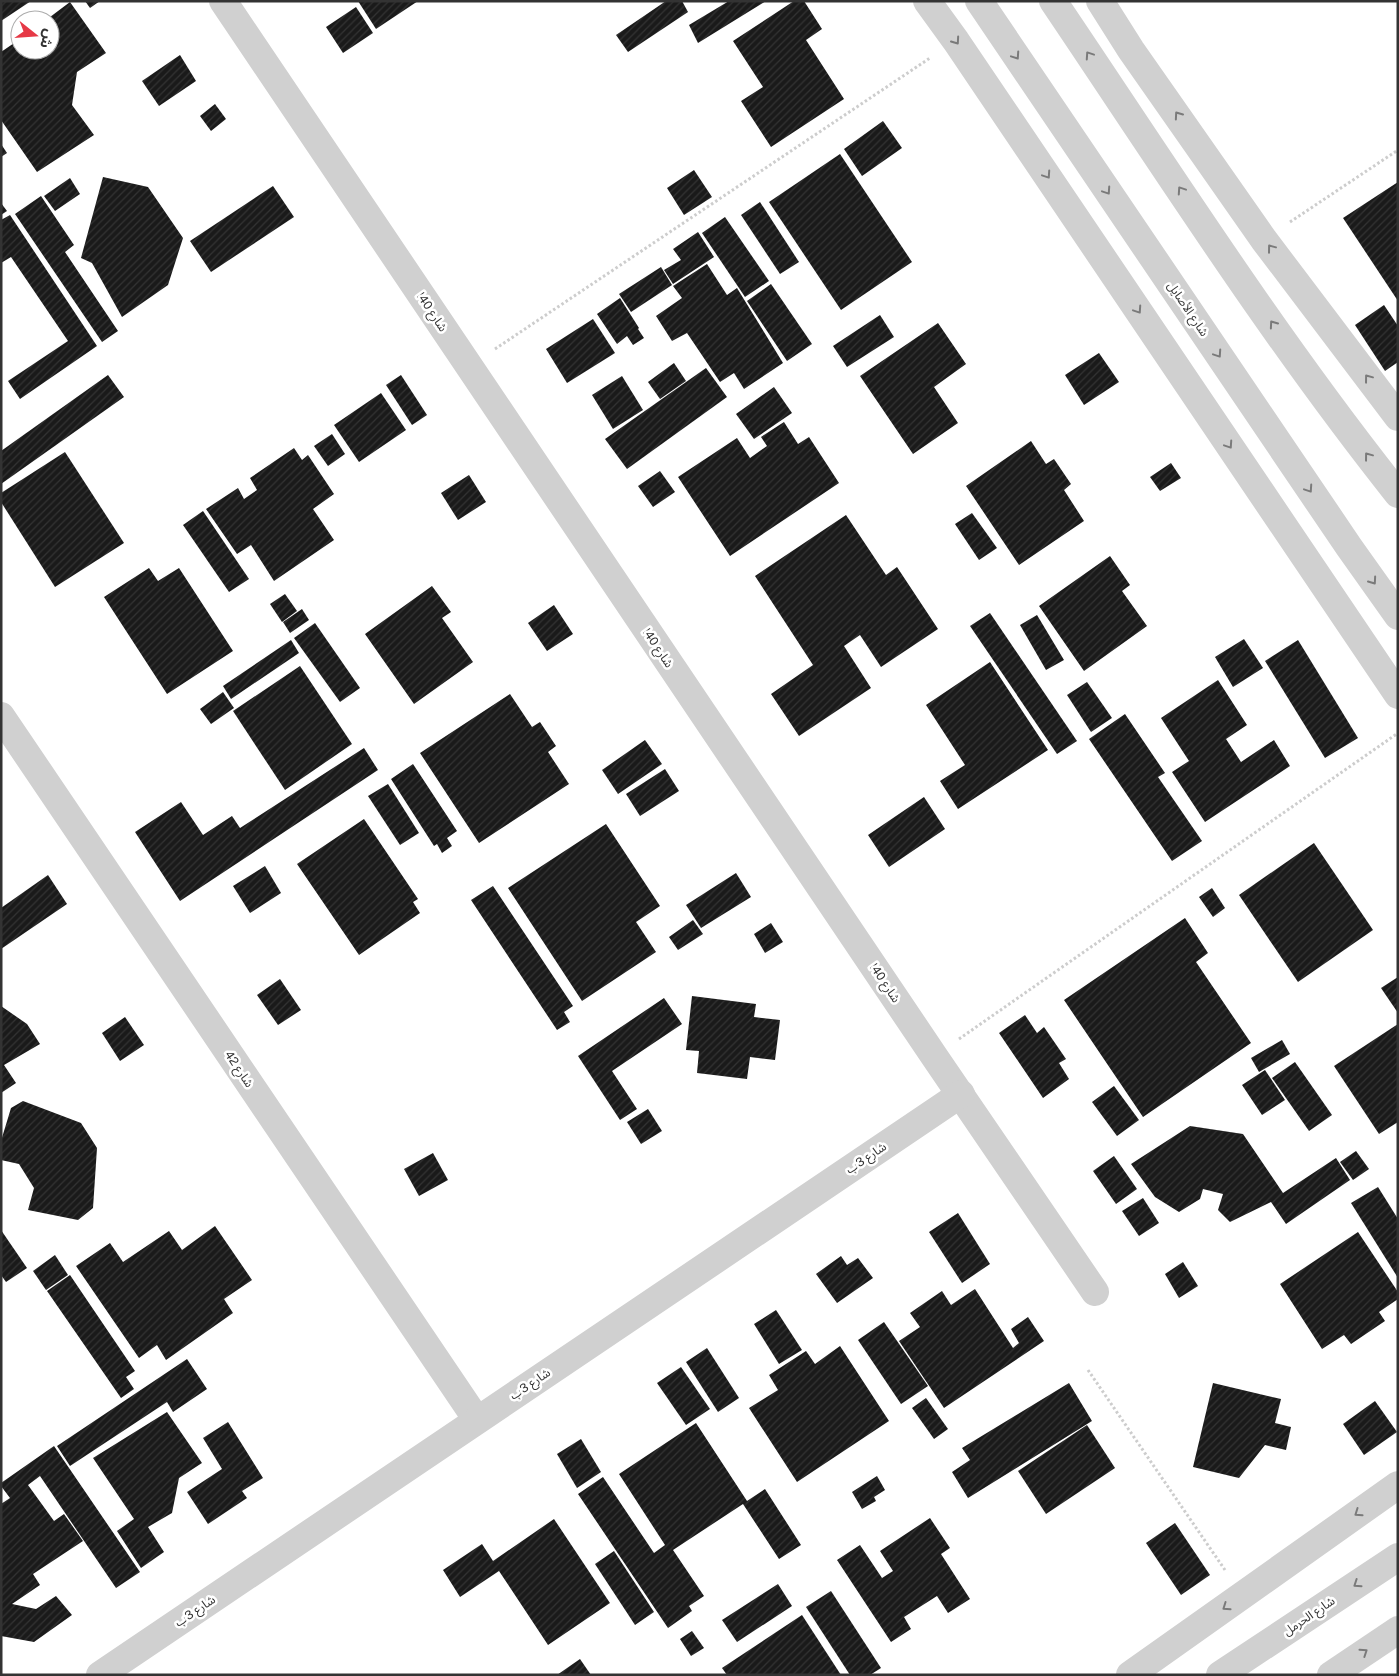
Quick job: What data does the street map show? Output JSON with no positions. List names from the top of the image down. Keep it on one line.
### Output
{"streets":{"street":["شارع الأصايل","شارع 40ا","شارع 42","شارع 3ب","شارع الحرمل"]},"crossings":[["شارع 40ا","شارع 3ب"],["شارع 42","شارع 3ب"]],"north":"right"}
